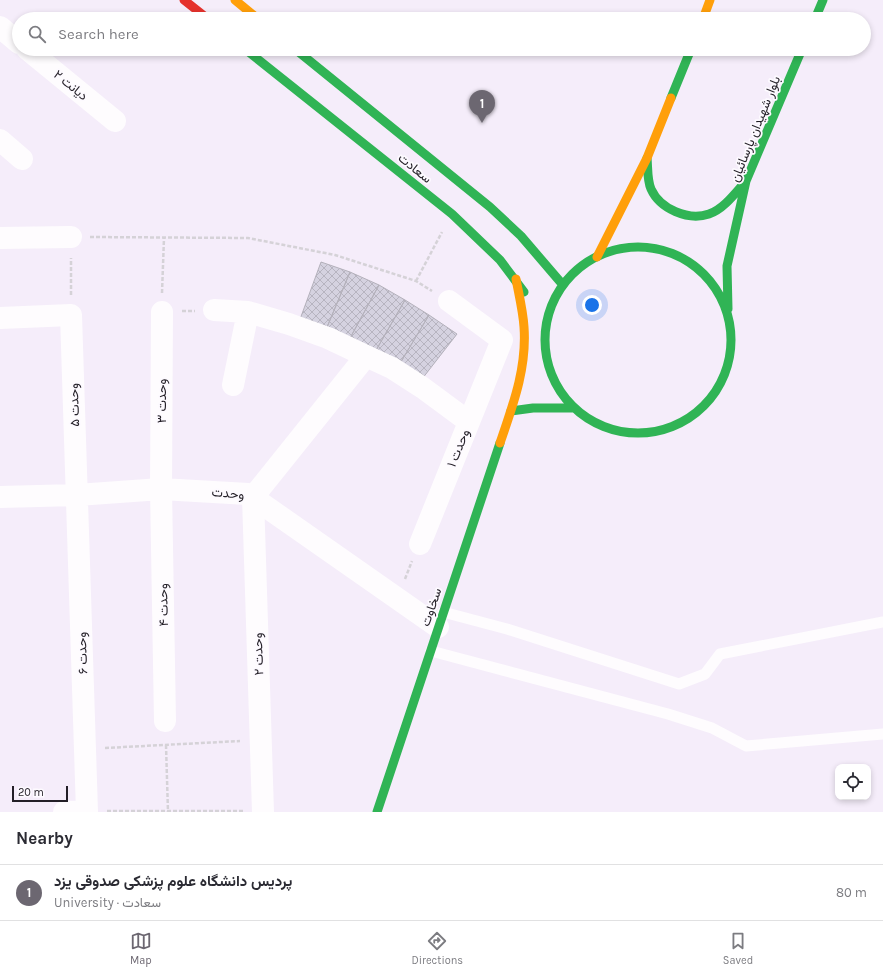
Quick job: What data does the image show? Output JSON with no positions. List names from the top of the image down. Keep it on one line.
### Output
{"streets":{"street":["دیانت ۲","بلوار شهیدان پارسائیان","سعادت","وحدت ۳","وحدت ۵","وحدت ۱","وحدت","وحدت ۴","سخاوت","وحدت ۶","وحدت ۲"]},"crossings":[["وحدت ۳","وحدت"],["وحدت ۳","وحدت ۴"],["وحدت ۵","وحدت"],["وحدت ۵","وحدت ۶"],["وحدت","وحدت ۴"],["وحدت","سخاوت"],["وحدت","وحدت ۶"],["وحدت","وحدت ۲"]],"scale_bar":"20 m","page":{"search":"Search here","pins":"1","scale":"20 m","heading":"Nearby","list":[{"mark":"1","name":"پردیس دانشگاه علوم پزشکی صدوقی یزد","note":"University · سعادت","value":"80 m"}],"nav":["Map","Directions","Saved"]}}
